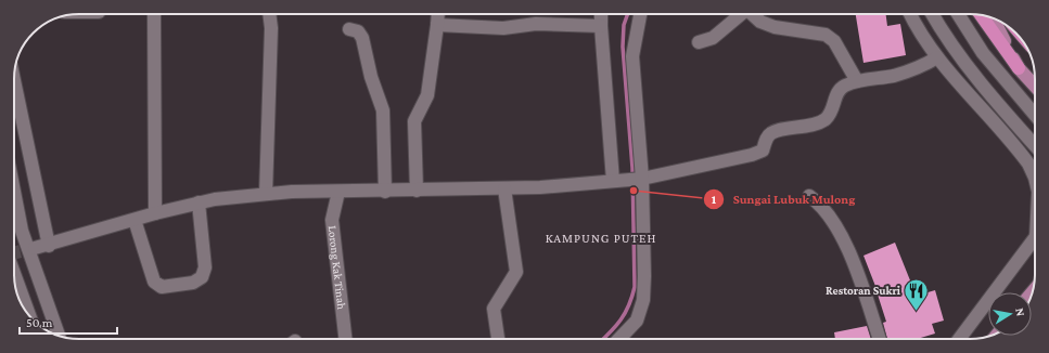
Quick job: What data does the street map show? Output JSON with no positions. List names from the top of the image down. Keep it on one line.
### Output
{"streets":{"street":["Lorong Kak Tinah"]},"districts":["KAMPUNG PUTEH"],"places":{"other":["Sungai Lubuk Mulong"],"restaurant":["Restoran Sukri"]},"scale_bar":"50 m","north":"right"}
